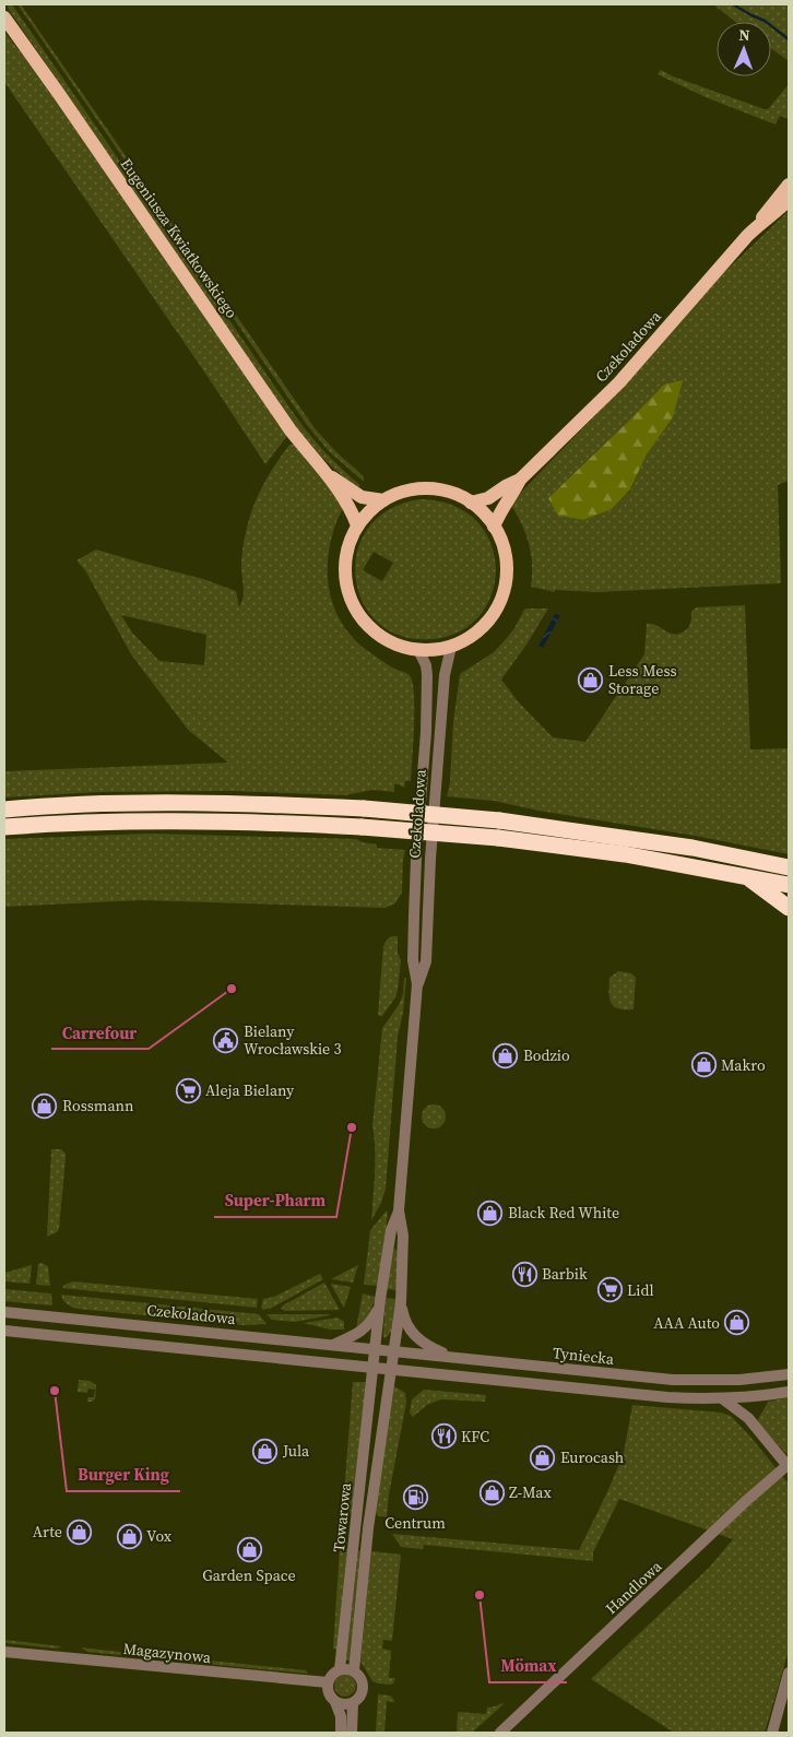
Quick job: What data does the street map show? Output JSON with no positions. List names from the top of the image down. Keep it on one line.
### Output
{"streets":{"main road":["Eugeniusza Kwiatkowskiego","Czekoladowa"],"street":["Tyniecka","Towarowa","Handlowa","Magazynowa"]},"crossings":[["Eugeniusza Kwiatkowskiego","Czekoladowa"],["Czekoladowa","Tyniecka"],["Czekoladowa","Towarowa"],["Towarowa","Magazynowa"]],"places":{"shop":["Less Mess Storage","Bodzio","Makro","Rossmann","Black Red White","AAA Auto","Jula","Eurocash","Z-Max","Arte","Vox","Garden Space"],"other":["Carrefour","Super-Pharm","Burger King","Mömax"],"public building":["Bielany Wrocławskie 3"],"supermarket":["Aleja Bielany","Lidl"],"restaurant":["Barbik","KFC"],"fuel station":["Centrum"]},"north":"top"}
